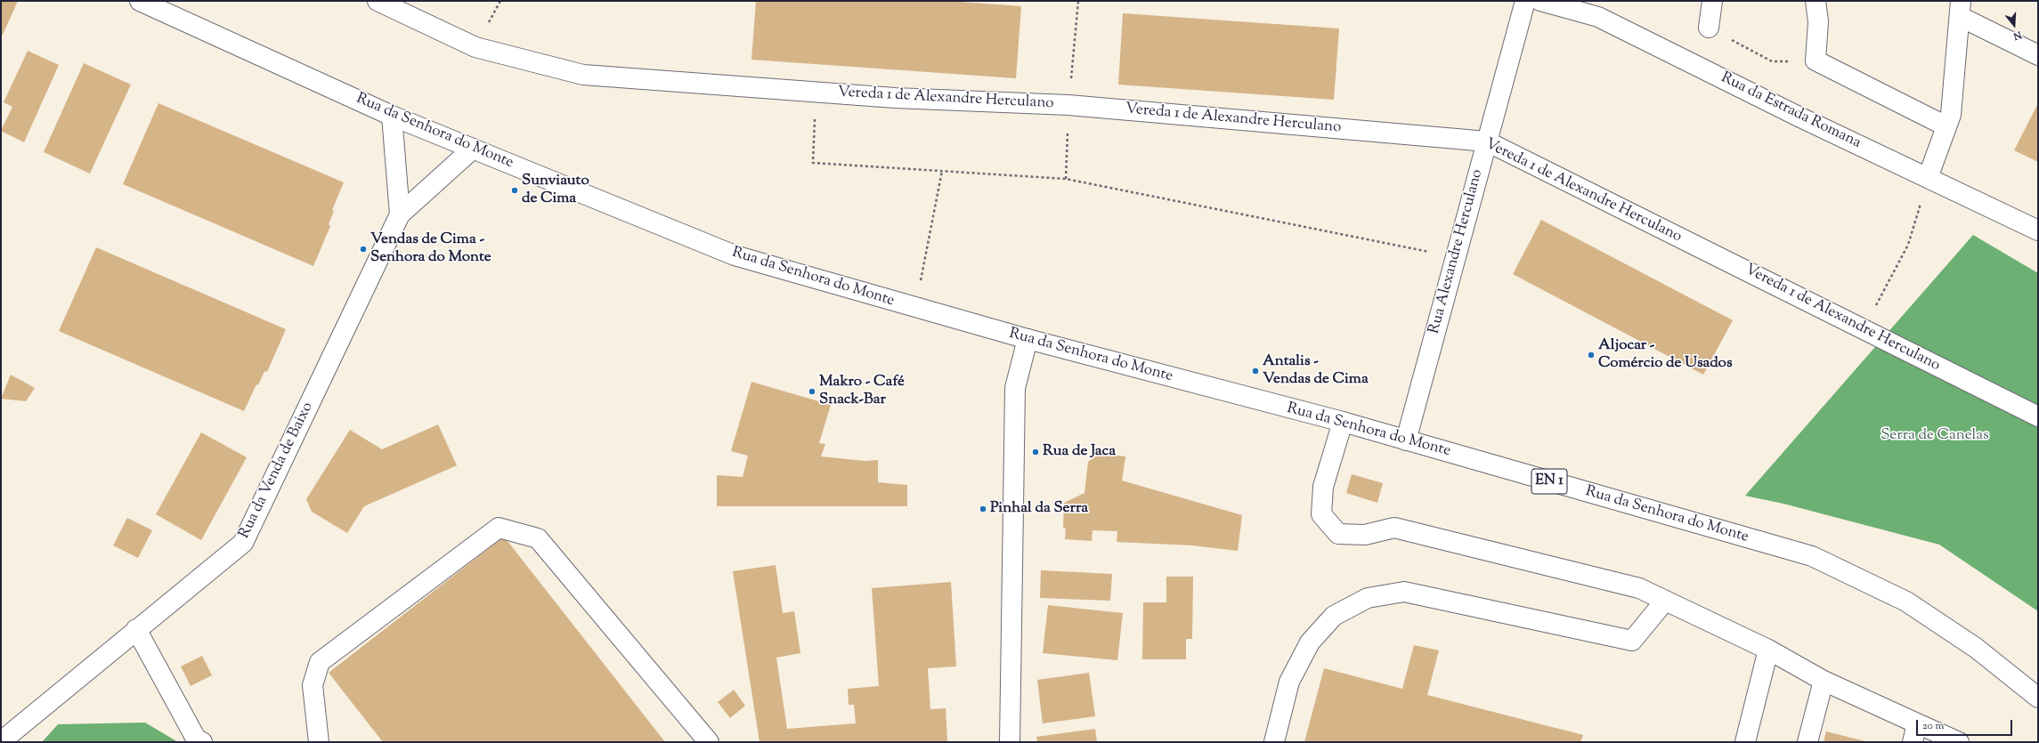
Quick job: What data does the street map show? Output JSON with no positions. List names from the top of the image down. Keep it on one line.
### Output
{"streets":{"street":["Vereda 1 de Alexandre Herculano","Rua da Estrada Romana","Rua da Senhora do Monte","Rua Alexandre Herculano","Rua da Venda de Baixo","EN 1"]},"crossings":[["Vereda 1 de Alexandre Herculano","Rua Alexandre Herculano"],["Rua da Senhora do Monte","Rua Alexandre Herculano"]],"parks":["Serra de Canelas"],"places":["Sunviauto de Cima","Vendas de Cima - Senhora do Monte","Aljocar - Comércio de Usados","Antalis - Vendas de Cima","Makro - Café Snack-Bar","Rua de Jaca","Pinhal da Serra"],"scale_bar":"20 m","north":"bottom"}
